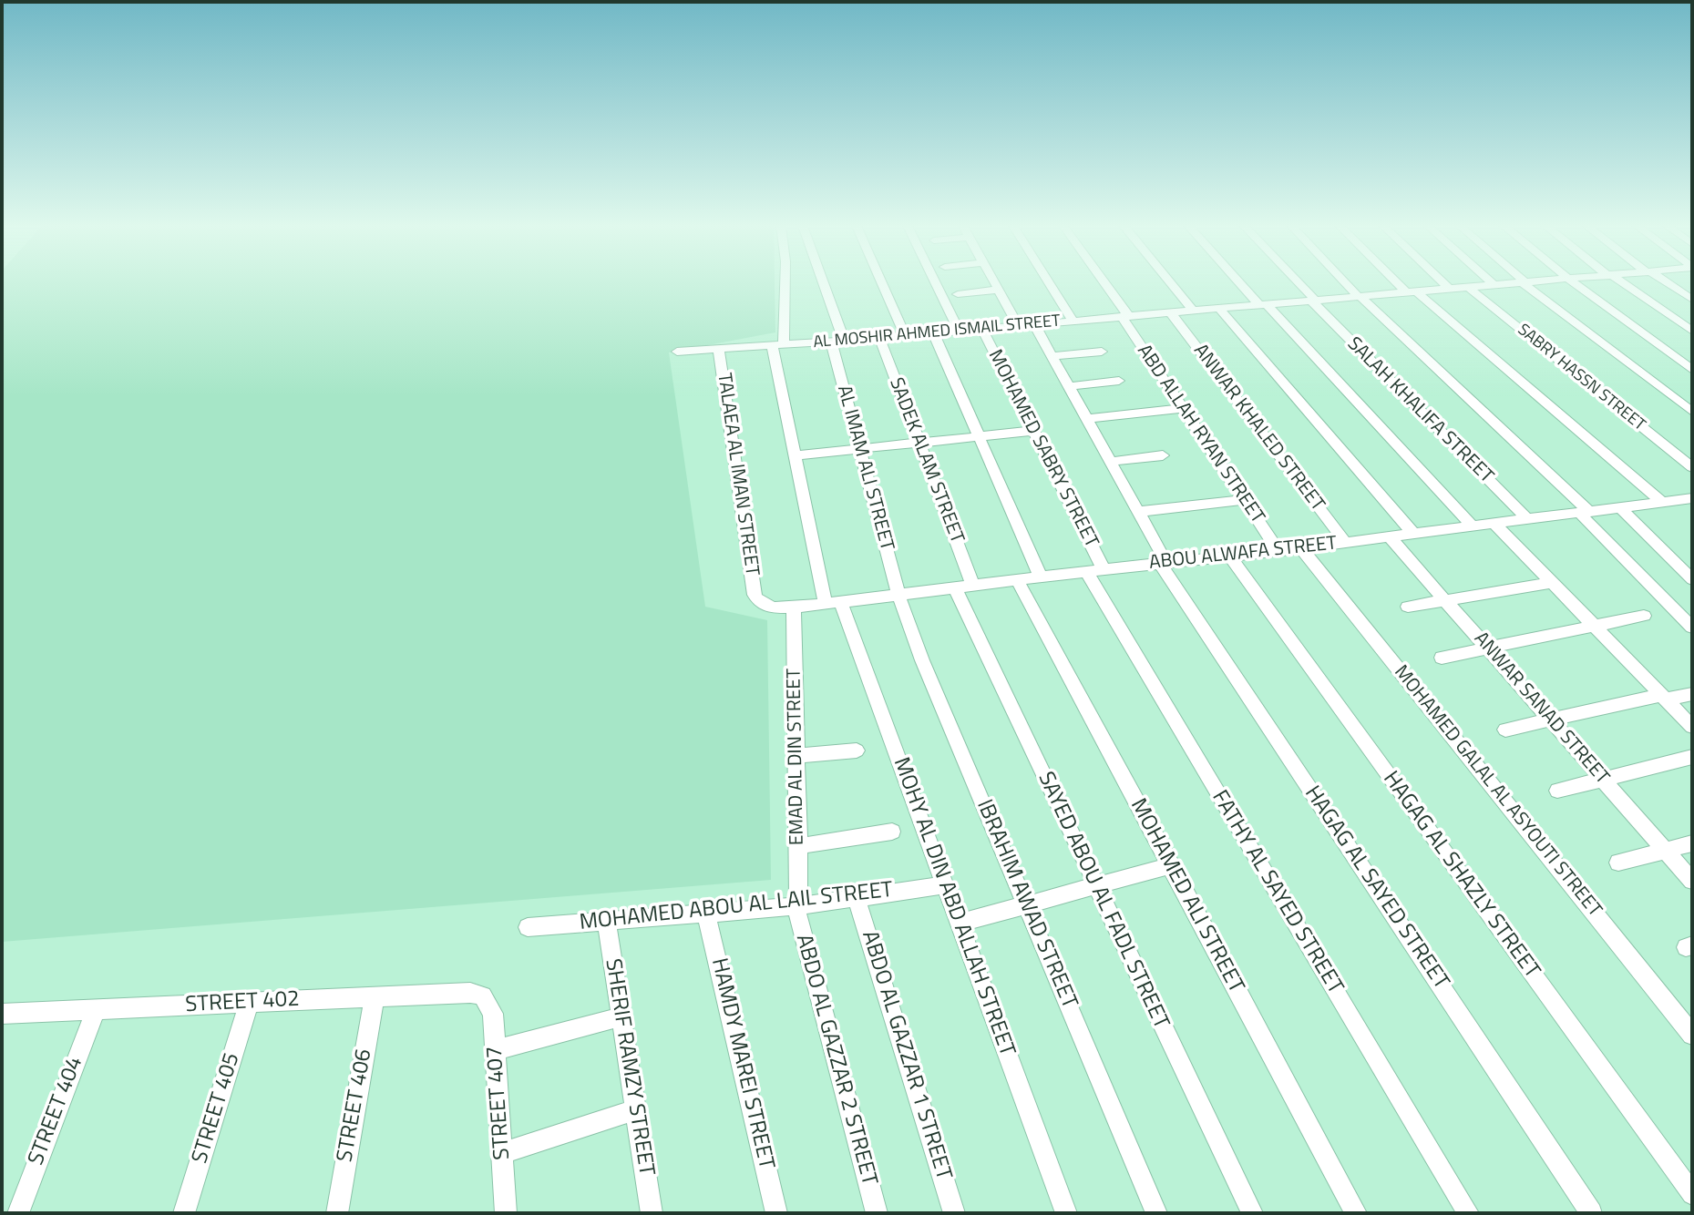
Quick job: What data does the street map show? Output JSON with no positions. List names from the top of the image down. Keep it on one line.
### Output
{"streets":{"street":["AL MOSHIR AHMED ISMAIL STREET","SABRY HASSN STREET","SALAH KHALIFA STREET","ANWAR KHALED STREET","ABD ALLAH RYAN STREET","MOHAMED SABRY STREET","SADEK ALAM STREET","AL IMAM ALI STREET","TALAEA AL IMAN STREET","ABOU ALWAFA STREET","ANWAR SANAD STREET","EMAD AL DIN STREET","MOHAMED GALAL AL ASYOUTI STREET","HAGAG AL SHAZLY STREET","HAGAG AL SAYED STREET","FATHY AL SAYED STREET","MOHAMED ALI STREET","SAYED ABOU AL FADL STREET","IBRAHIM AWAD STREET","MOHAMED ABOU AL LAIL STREET","MOHY AL DIN ABD ALLAH STREET","STREET 402","ABDO AL GAZZAR 1 STREET","ABDO AL GAZZAR 2 STREET","HAMDY MAREI STREET","SHERIF RAMZY STREET","STREET 407","STREET 406","STREET 405","STREET 404"]},"crossings":[["AL MOSHIR AHMED ISMAIL STREET","SABRY HASSN STREET"],["AL MOSHIR AHMED ISMAIL STREET","SALAH KHALIFA STREET"],["AL MOSHIR AHMED ISMAIL STREET","ANWAR KHALED STREET"],["AL MOSHIR AHMED ISMAIL STREET","ABD ALLAH RYAN STREET"],["AL MOSHIR AHMED ISMAIL STREET","MOHAMED SABRY STREET"],["AL MOSHIR AHMED ISMAIL STREET","SADEK ALAM STREET"],["AL MOSHIR AHMED ISMAIL STREET","AL IMAM ALI STREET"],["AL MOSHIR AHMED ISMAIL STREET","TALAEA AL IMAN STREET"],["AL MOSHIR AHMED ISMAIL STREET","HAGAG AL SAYED STREET"],["AL MOSHIR AHMED ISMAIL STREET","MOHY AL DIN ABD ALLAH STREET"],["SALAH KHALIFA STREET","ABOU ALWAFA STREET"],["ANWAR KHALED STREET","ABOU ALWAFA STREET"],["ABD ALLAH RYAN STREET","ABOU ALWAFA STREET"],["MOHAMED SABRY STREET","ABOU ALWAFA STREET"],["MOHAMED SABRY STREET","FATHY AL SAYED STREET"],["SADEK ALAM STREET","ABOU ALWAFA STREET"],["SADEK ALAM STREET","SAYED ABOU AL FADL STREET"],["AL IMAM ALI STREET","ABOU ALWAFA STREET"],["AL IMAM ALI STREET","IBRAHIM AWAD STREET"],["TALAEA AL IMAN STREET","ABOU ALWAFA STREET"],["TALAEA AL IMAN STREET","EMAD AL DIN STREET"],["ABOU ALWAFA STREET","ANWAR SANAD STREET"],["ABOU ALWAFA STREET","EMAD AL DIN STREET"],["ABOU ALWAFA STREET","MOHAMED GALAL AL ASYOUTI STREET"],["ABOU ALWAFA STREET","HAGAG AL SHAZLY STREET"],["ABOU ALWAFA STREET","HAGAG AL SAYED STREET"],["ABOU ALWAFA STREET","FATHY AL SAYED STREET"],["ABOU ALWAFA STREET","MOHAMED ALI STREET"],["ABOU ALWAFA STREET","SAYED ABOU AL FADL STREET"],["ABOU ALWAFA STREET","IBRAHIM AWAD STREET"],["ABOU ALWAFA STREET","MOHY AL DIN ABD ALLAH STREET"],["EMAD AL DIN STREET","MOHAMED ABOU AL LAIL STREET"],["EMAD AL DIN STREET","ABDO AL GAZZAR 2 STREET"],["MOHAMED ABOU AL LAIL STREET","MOHY AL DIN ABD ALLAH STREET"],["MOHAMED ABOU AL LAIL STREET","ABDO AL GAZZAR 1 STREET"],["MOHAMED ABOU AL LAIL STREET","ABDO AL GAZZAR 2 STREET"],["MOHAMED ABOU AL LAIL STREET","HAMDY MAREI STREET"],["MOHAMED ABOU AL LAIL STREET","SHERIF RAMZY STREET"],["STREET 402","STREET 407"],["STREET 402","STREET 406"],["STREET 402","STREET 405"],["STREET 402","STREET 404"]]}
